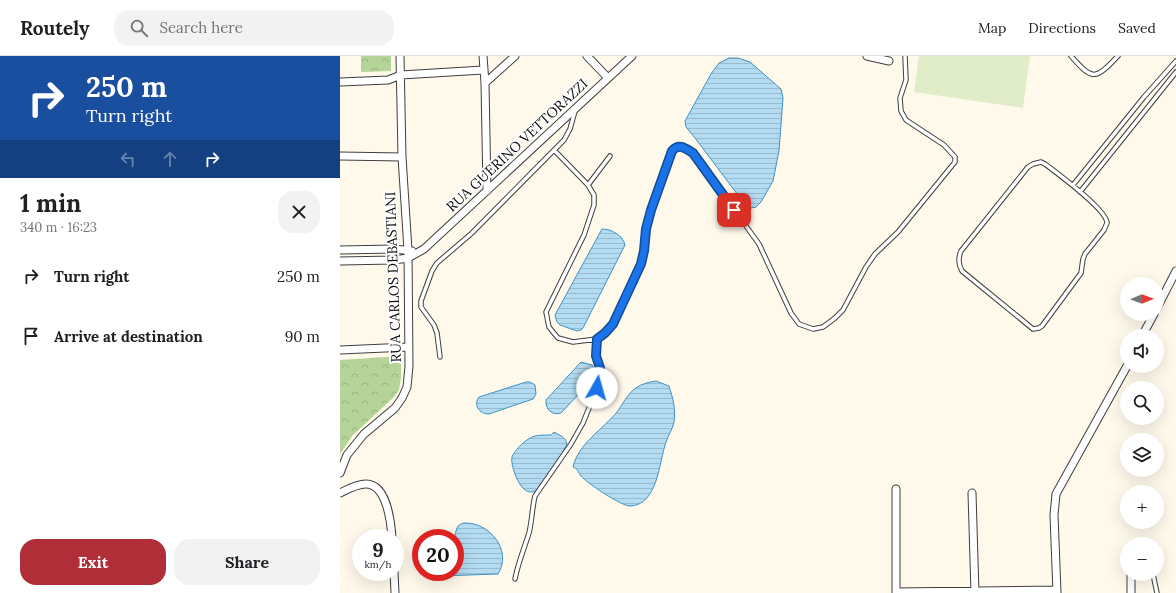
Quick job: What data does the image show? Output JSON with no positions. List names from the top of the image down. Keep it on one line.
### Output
{"streets":{"street":["RUA GUERINO VETTORAZZI","RUA CARLOS DEBASTIANI"]},"crossings":[["RUA GUERINO VETTORAZZI","RUA CARLOS DEBASTIANI"]],"north":"right","page":{"header":"Routely","search":"Search here","nav":["Map","Directions","Saved"],"turn":["250 m","Turn right"],"heading":["1 min","340 m · 16:23"],"list":[{"name":"Turn right","value":"250 m"},{"name":"Arrive at destination","value":"90 m"}],"map_buttons":["+","−"],"speed":"9 km/h","limit":"20","buttons":["Exit","Share"]}}
